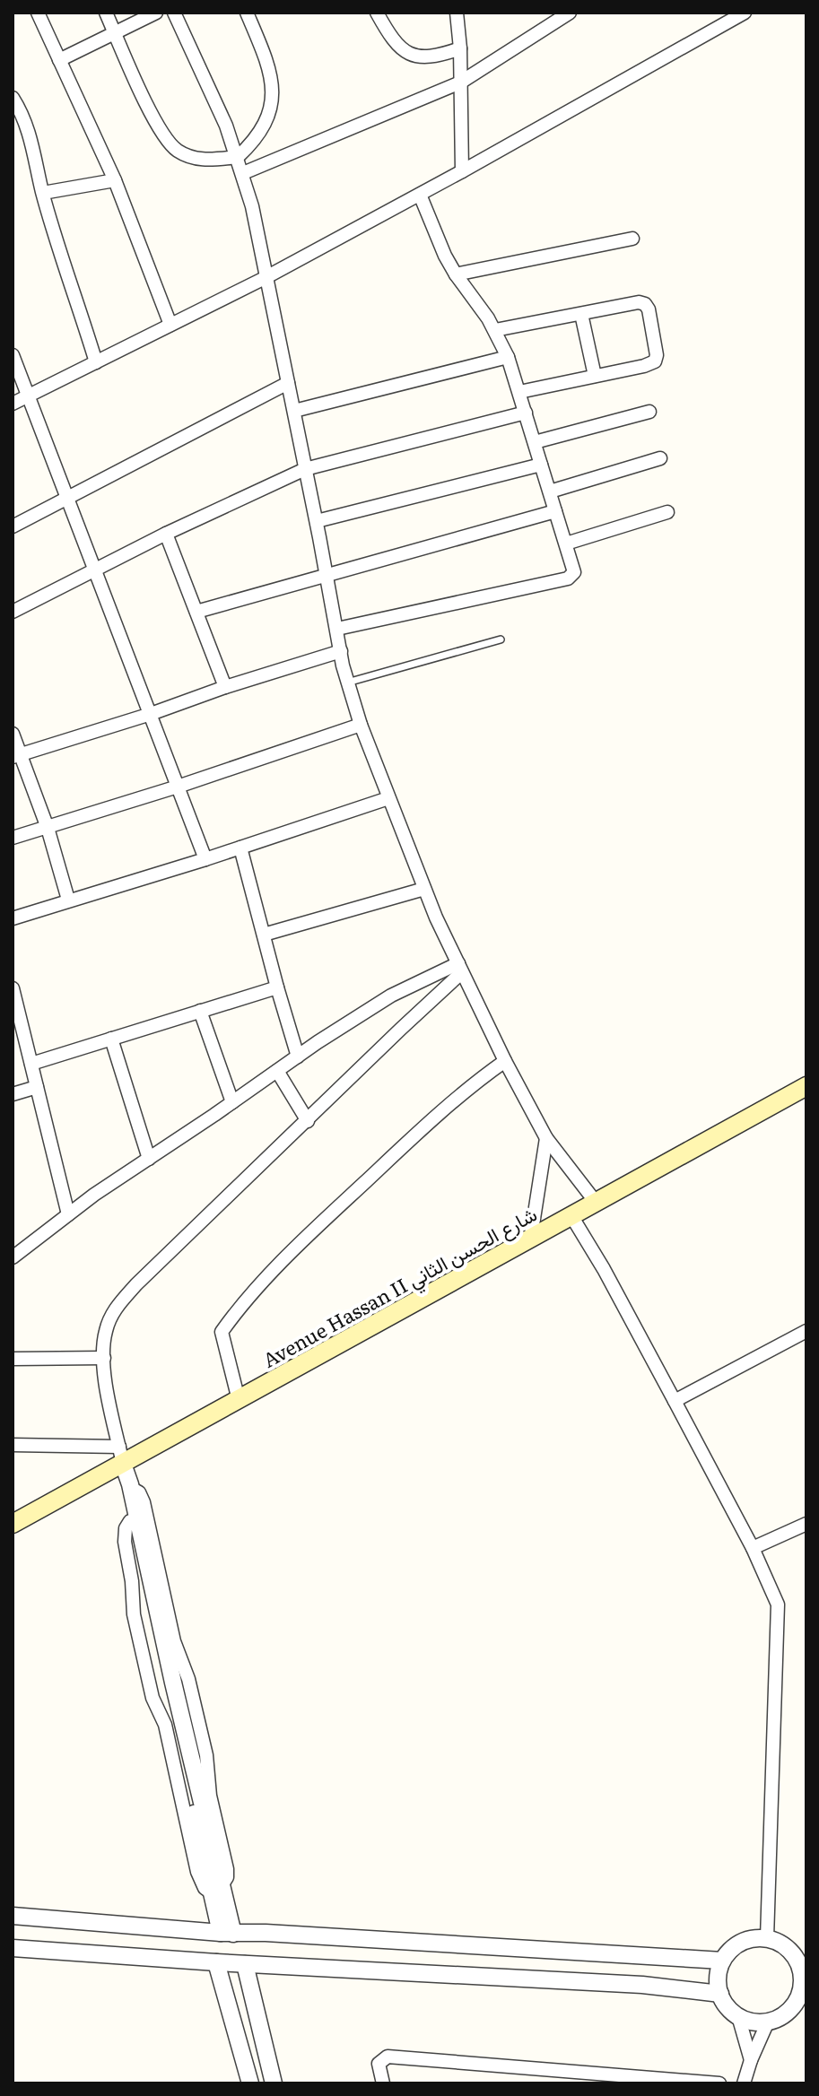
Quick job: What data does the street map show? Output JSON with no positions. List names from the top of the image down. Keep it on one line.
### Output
{"streets":{"main road":["Avenue Hassan II شارع الحسن الثاني"]}}
